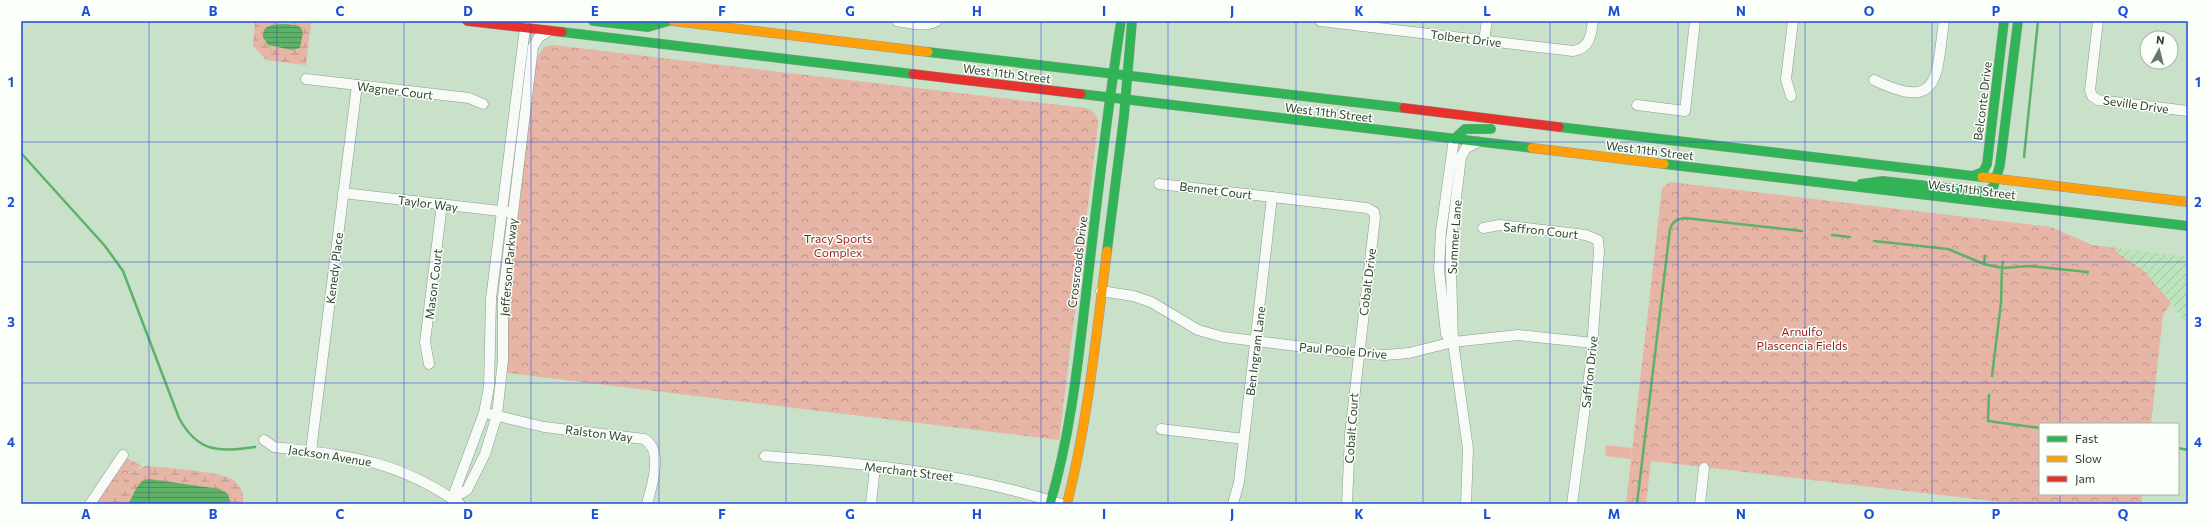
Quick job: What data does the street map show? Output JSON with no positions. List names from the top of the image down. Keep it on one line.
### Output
{"streets":{"main road":["West 11th Street","Belconte Drive","Crossroads Drive"],"street":["Tolbert Drive","Wagner Court","Seville Drive","Bennet Court","Taylor Way","Saffron Court","Summer Lane","Jefferson Parkway","Kenedy Place","Cobalt Drive","Mason Court","Paul Poole Drive","Ben Ingram Lane","Saffron Drive","Cobalt Court","Ralston Way","Jackson Avenue","Merchant Street"]},"crossings":[["West 11th Street","Belconte Drive"],["West 11th Street","Summer Lane"],["West 11th Street","Crossroads Drive"],["West 11th Street","Jefferson Parkway"],["Wagner Court","Kenedy Place"],["Bennet Court","Cobalt Drive"],["Bennet Court","Ben Ingram Lane"],["Taylor Way","Jefferson Parkway"],["Taylor Way","Kenedy Place"],["Taylor Way","Mason Court"],["Saffron Court","Saffron Drive"],["Summer Lane","Paul Poole Drive"],["Crossroads Drive","Merchant Street"],["Jefferson Parkway","Ralston Way"],["Jefferson Parkway","Jackson Avenue"],["Kenedy Place","Jackson Avenue"],["Cobalt Drive","Paul Poole Drive"],["Cobalt Drive","Cobalt Court"],["Paul Poole Drive","Ben Ingram Lane"],["Paul Poole Drive","Saffron Drive"],["Paul Poole Drive","Cobalt Court"]],"parks":["Tracy Sports Complex","Arnulfo Plascencia Fields"],"legend":["Fast","Slow","Jam"],"north":"top","grid":{"columns":["A","B","C","D","E","F","G","H","I","J","K","L","M","N","O","P","Q"],"rows":["1","2","3","4"]}}
